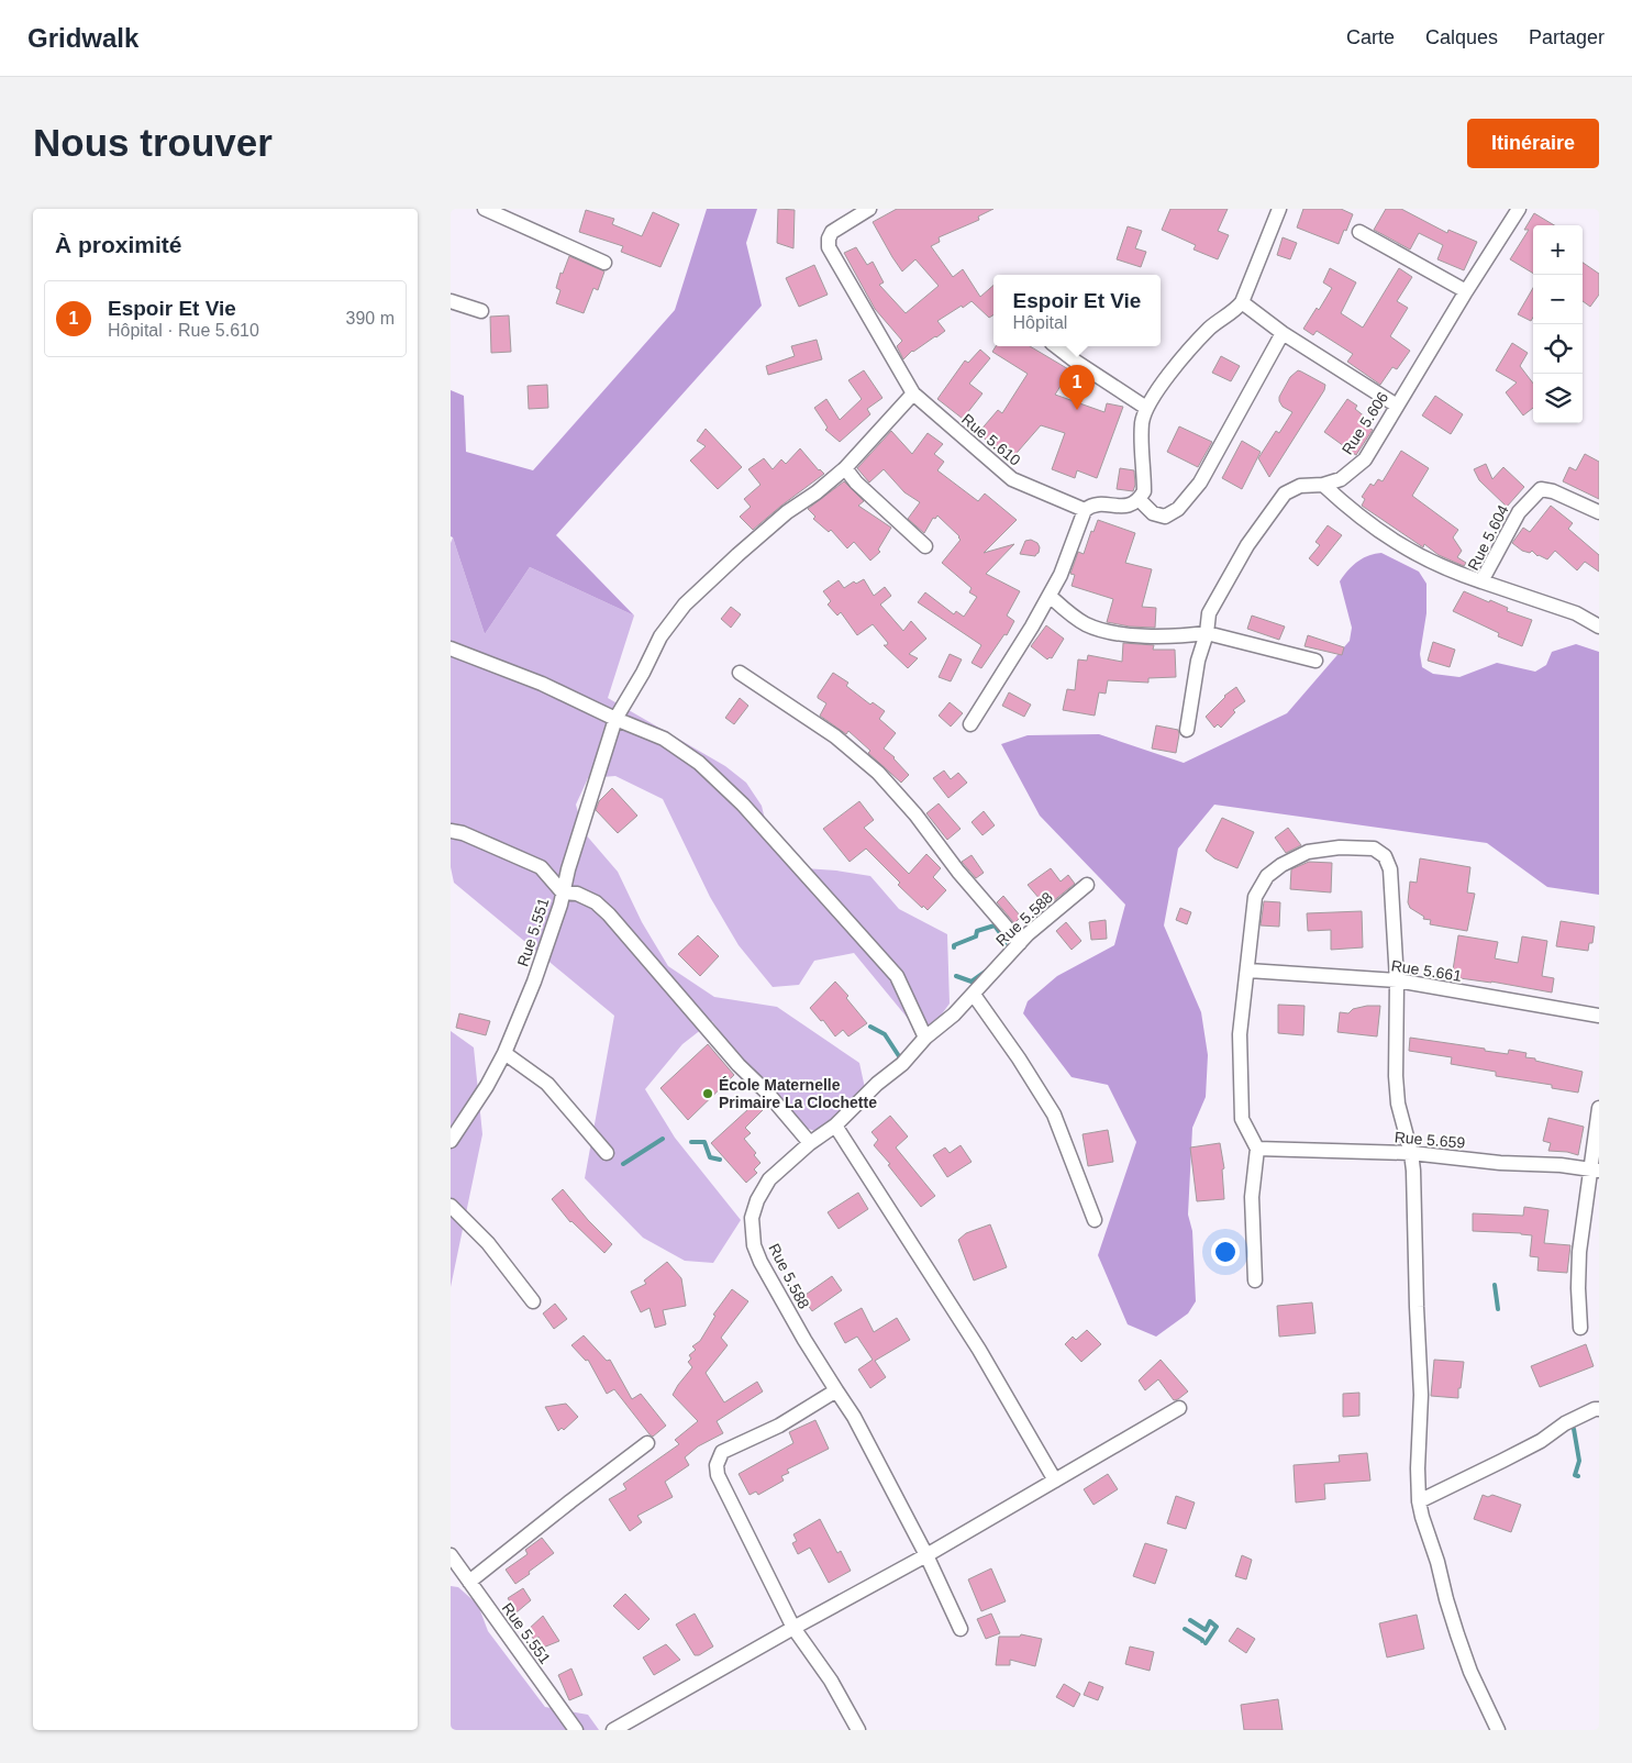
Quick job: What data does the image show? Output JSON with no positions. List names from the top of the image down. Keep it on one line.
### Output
{"streets":{"street":["Rue 5.606","Rue 5.610","Rue 5.604","Rue 5.588","Rue 5.551","Rue 5.661","Rue 5.659"]},"crossings":[["Rue 5.610","Rue 5.551"]],"places":["École Maternelle Primaire La Clochette"],"page":{"header":"Gridwalk","nav":["Carte","Calques","Partager"],"buttons":"Itinéraire","title":"Nous trouver","heading":"À proximité","map_buttons":["+","−"],"popup":["Espoir Et Vie","Hôpital"],"list":[{"mark":"1","name":"Espoir Et Vie","note":"Hôpital · Rue 5.610","value":"390 m"}],"pins":"1"}}
